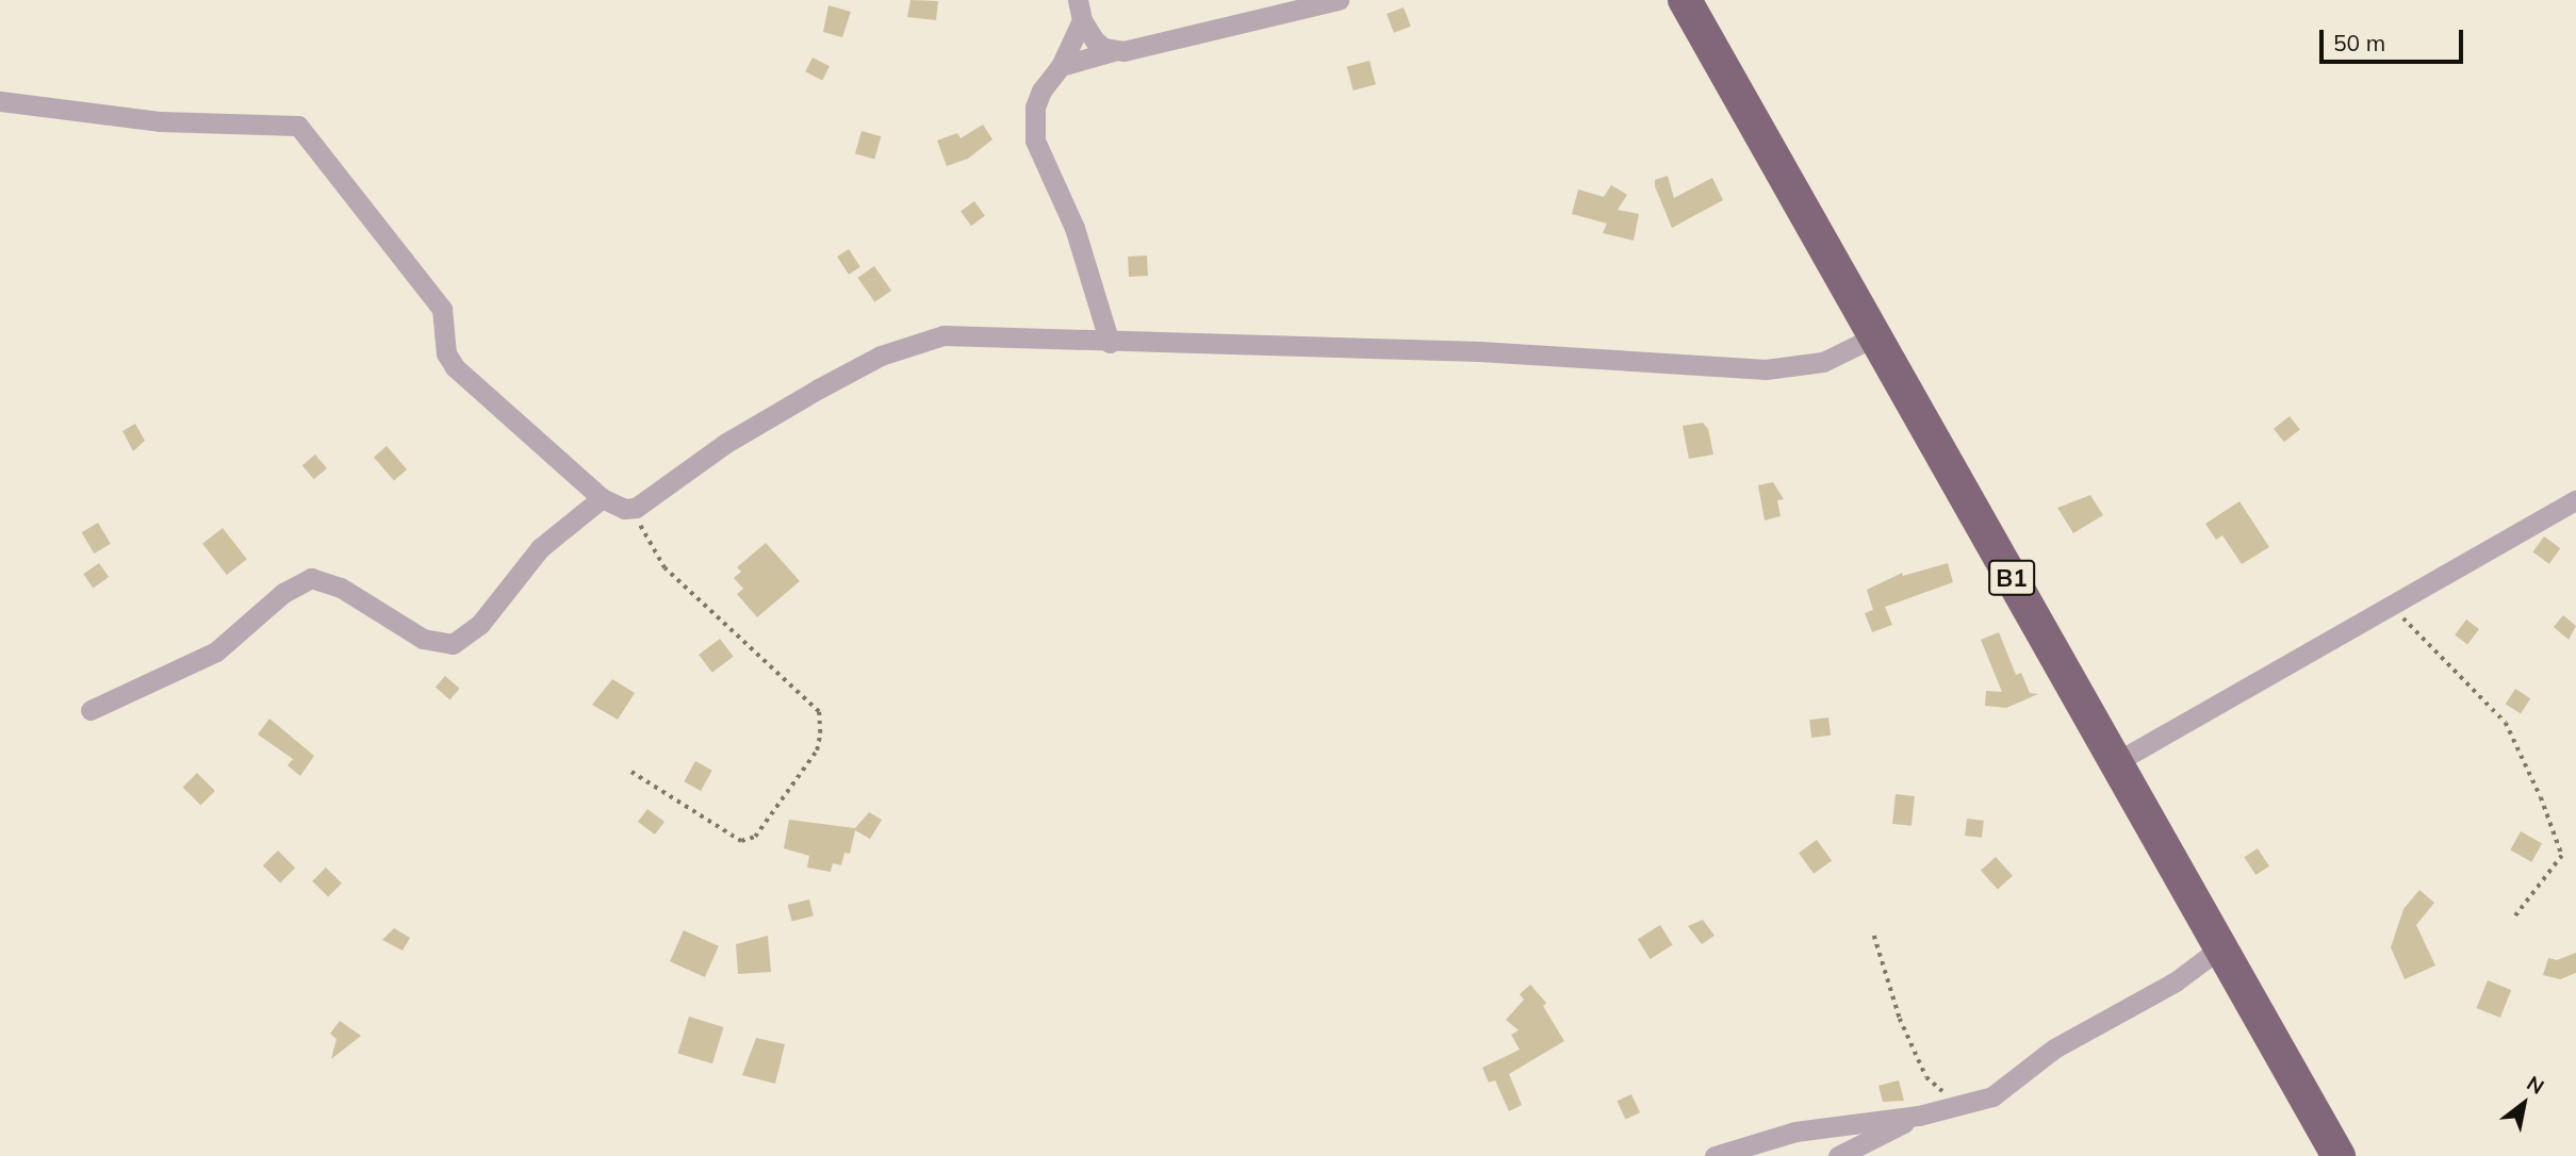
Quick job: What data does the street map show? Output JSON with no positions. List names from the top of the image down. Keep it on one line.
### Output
{"streets":{"highway":["B1"]},"scale_bar":"50 m","north":"top right"}
